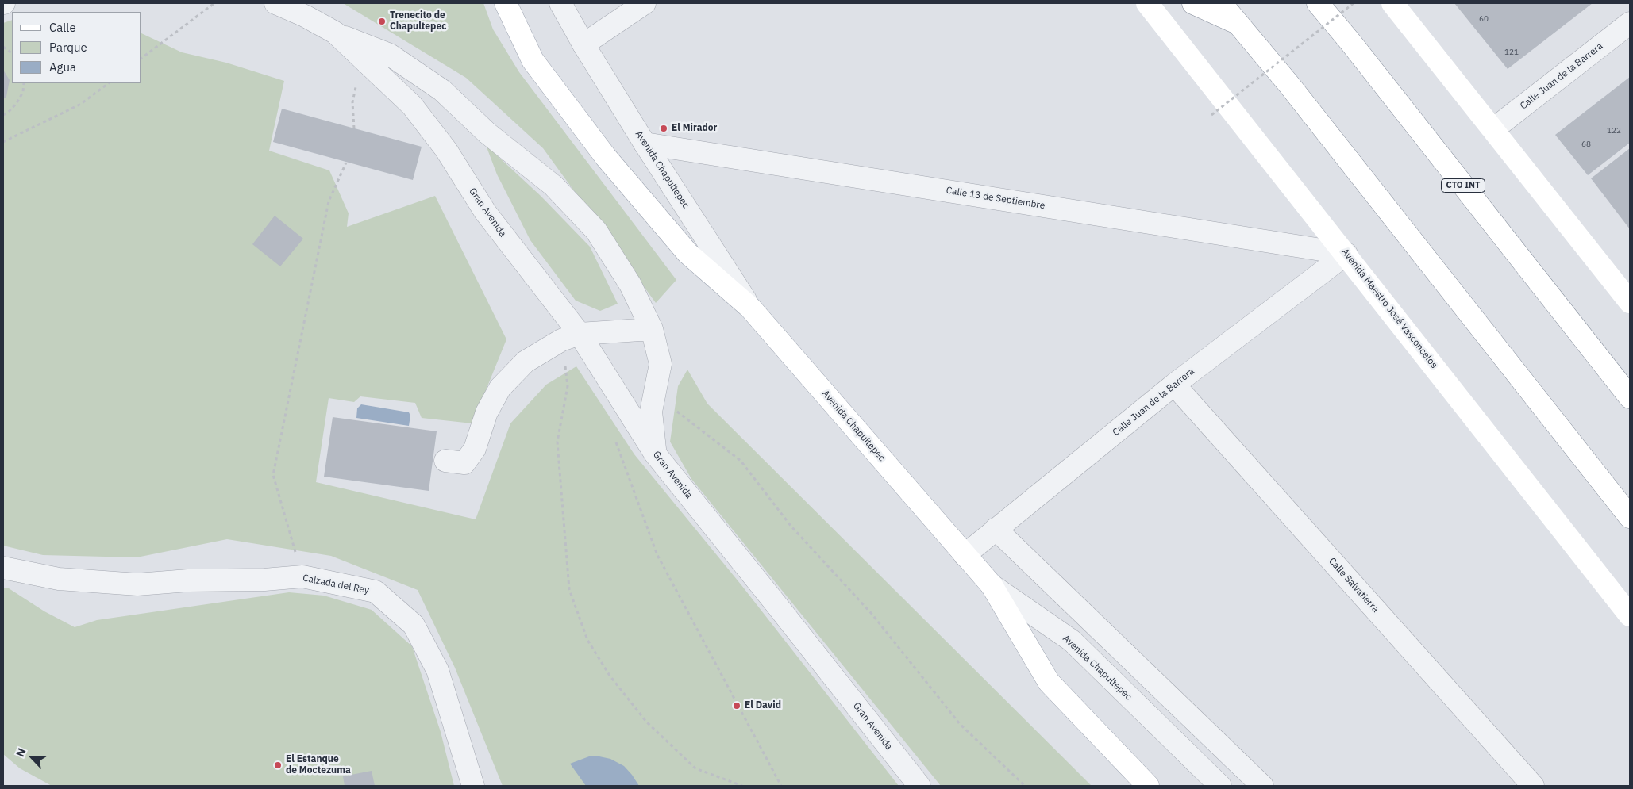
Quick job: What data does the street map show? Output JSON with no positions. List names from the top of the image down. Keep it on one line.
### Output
{"streets":{"main road":["Avenida Chapultepec","CTO INT","Avenida Maestro José Vasconcelos"],"street":["Calle Juan de la Barrera","Calle 13 de Septiembre","Gran Avenida","Calzada del Rey","Calle Salvatierra"]},"crossings":[["Calle Juan de la Barrera","Avenida Chapultepec"],["Calle Juan de la Barrera","Calle 13 de Septiembre"],["Calle Juan de la Barrera","Avenida Maestro José Vasconcelos"],["Calle Juan de la Barrera","Calle Salvatierra"],["Avenida Chapultepec","Calle 13 de Septiembre"],["Calle 13 de Septiembre","Avenida Maestro José Vasconcelos"]],"places":["Trenecito de Chapultepec","El Mirador","El David","El Estanque de Moctezuma"],"house_numbers":["60","121","122","68"],"legend":["Calle","Parque","Agua"],"north":"top left"}
